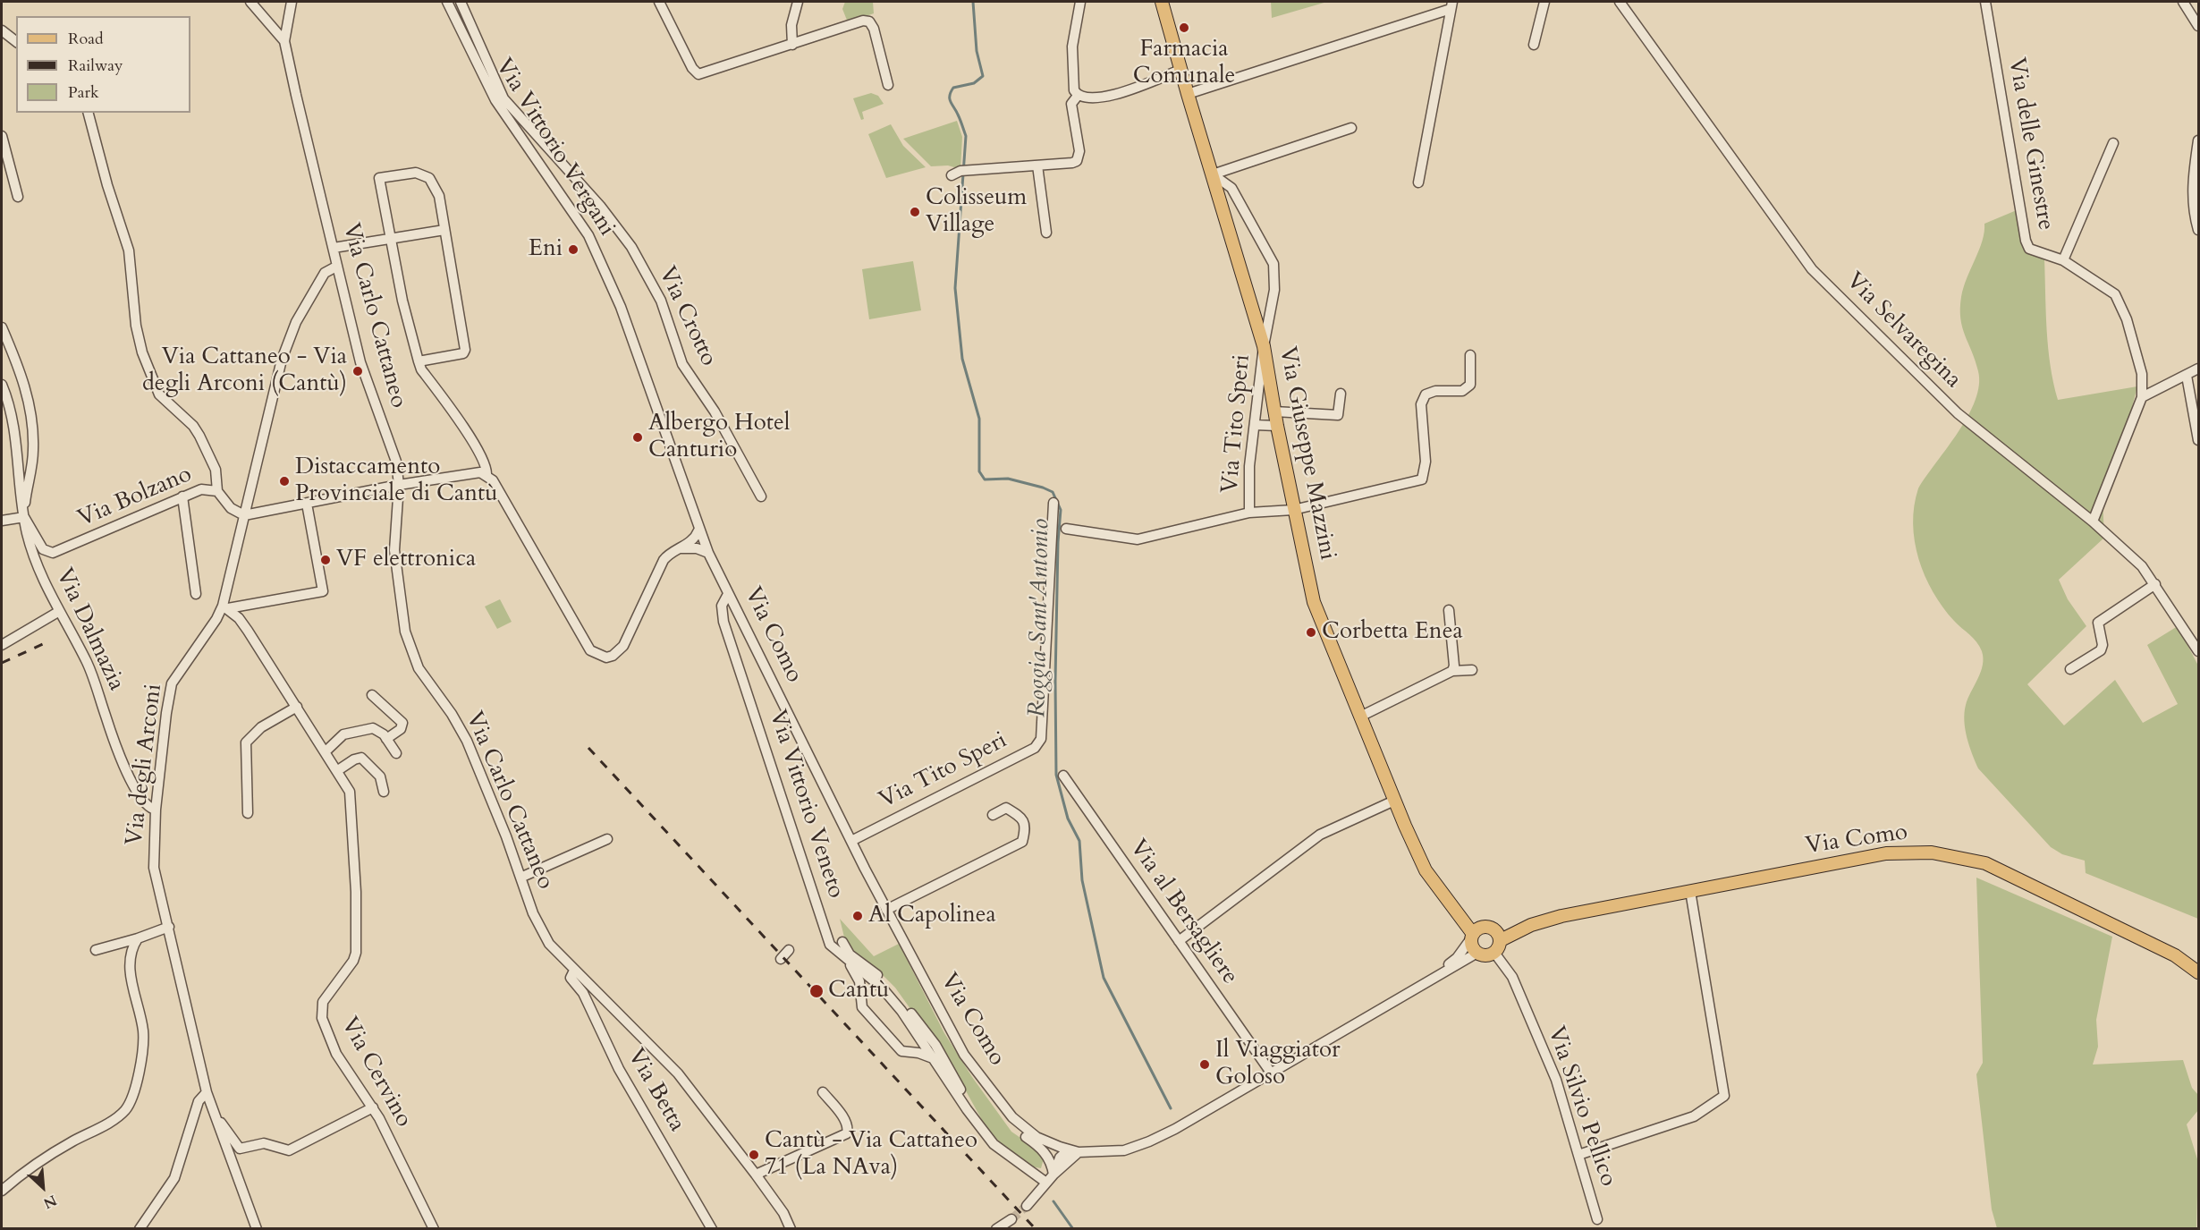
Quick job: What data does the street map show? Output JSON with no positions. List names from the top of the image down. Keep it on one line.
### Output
{"streets":{"main road":["Via Giuseppe Mazzini","Via Como"],"street":["Via delle Ginestre","Via Vittorio Vergani","Via Carlo Cattaneo","Via Crotto","Via Selvaregina","Via Tito Speri","Via Bolzano","Via Dalmazia","Via degli Arconi","Via Vittorio Veneto","Via al Bersagliere","Via Cervino","Via Betta","Via Silvio Pellico"]},"crossings":[["Via delle Ginestre","Via Selvaregina"],["Via Vittorio Vergani","Via Como"],["Via Carlo Cattaneo","Via degli Arconi"],["Via Carlo Cattaneo","Via Betta"],["Via Tito Speri","Via Giuseppe Mazzini"],["Via Tito Speri","Via Como"],["Via Giuseppe Mazzini","Via Como"],["Via Giuseppe Mazzini","Via Silvio Pellico"],["Via Bolzano","Via Dalmazia"],["Via Bolzano","Via degli Arconi"],["Via Dalmazia","Via degli Arconi"],["Via Como","Via Vittorio Veneto"],["Via Como","Via al Bersagliere"],["Via Como","Via Silvio Pellico"],["Via degli Arconi","Via Cervino"]],"water":["Roggia Sant'Antonio"],"places":["Farmacia Comunale","Colisseum Village","Eni","Via Cattaneo - Via degli Arconi (Cantù)","Albergo Hotel Canturio","Distaccamento Provinciale di Cantù","VF elettronica","Corbetta Enea","Al Capolinea","Cantù","Il Viaggiator Goloso","Cantù - Via Cattaneo 71 (La NAva)"],"legend":["Road","Railway","Park"],"north":"bottom right"}
